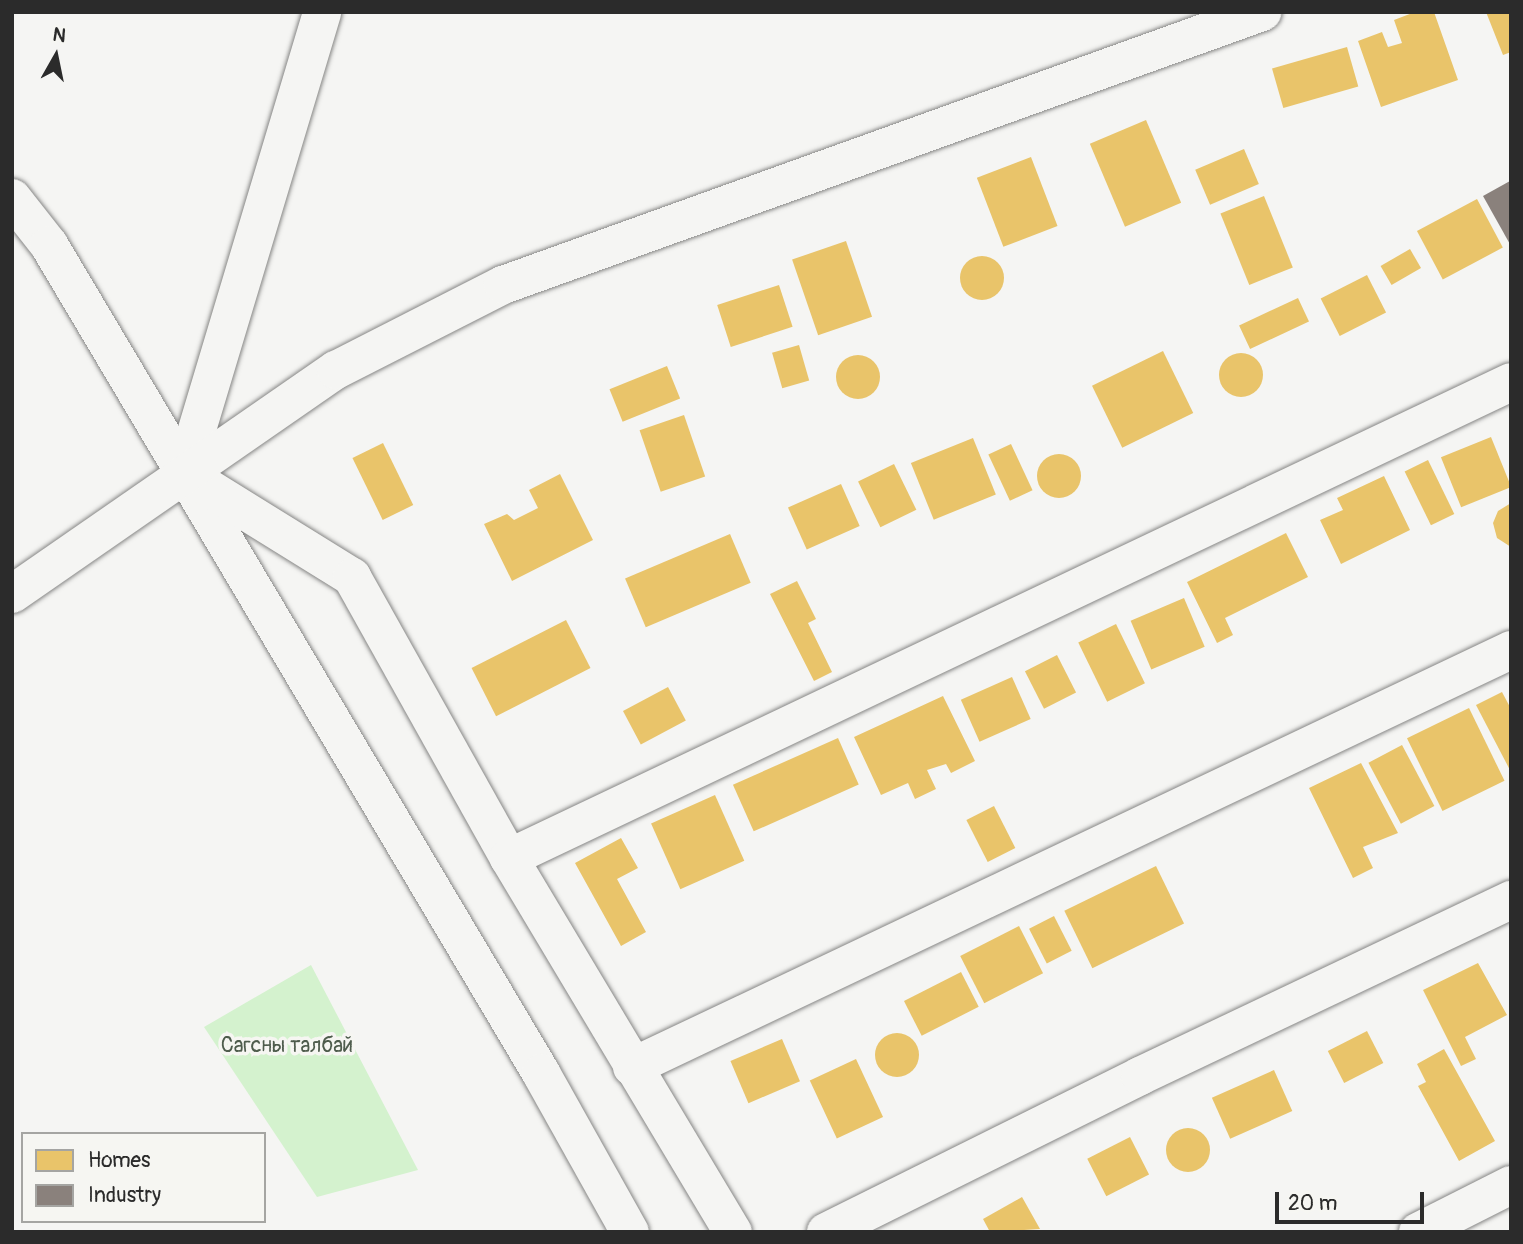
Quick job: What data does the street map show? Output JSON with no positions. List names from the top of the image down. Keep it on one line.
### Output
{"parks":["Сагсны талбай"],"legend":["Homes","Industry"],"scale_bar":"20 m","north":"top"}
